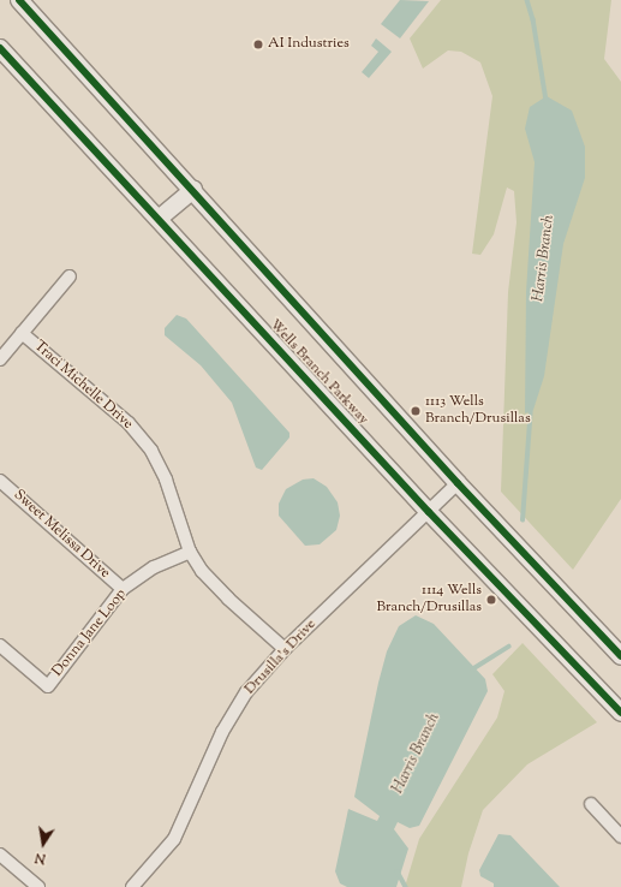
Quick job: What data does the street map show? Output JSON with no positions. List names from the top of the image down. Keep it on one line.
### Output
{"streets":{"main road":["Wells Branch Parkway"],"street":["Traci Michelle Drive","Sweet Melissa Drive","Donna Jane Loop","Drusilla's Drive"]},"crossings":[["Wells Branch Parkway","Drusilla's Drive"],["Traci Michelle Drive","Donna Jane Loop"],["Traci Michelle Drive","Drusilla's Drive"],["Sweet Melissa Drive","Donna Jane Loop"]],"water":["Harris Branch"],"places":["AI Industries","1113 Wells Branch/Drusillas","1114 Wells Branch/Drusillas"],"north":"bottom"}
